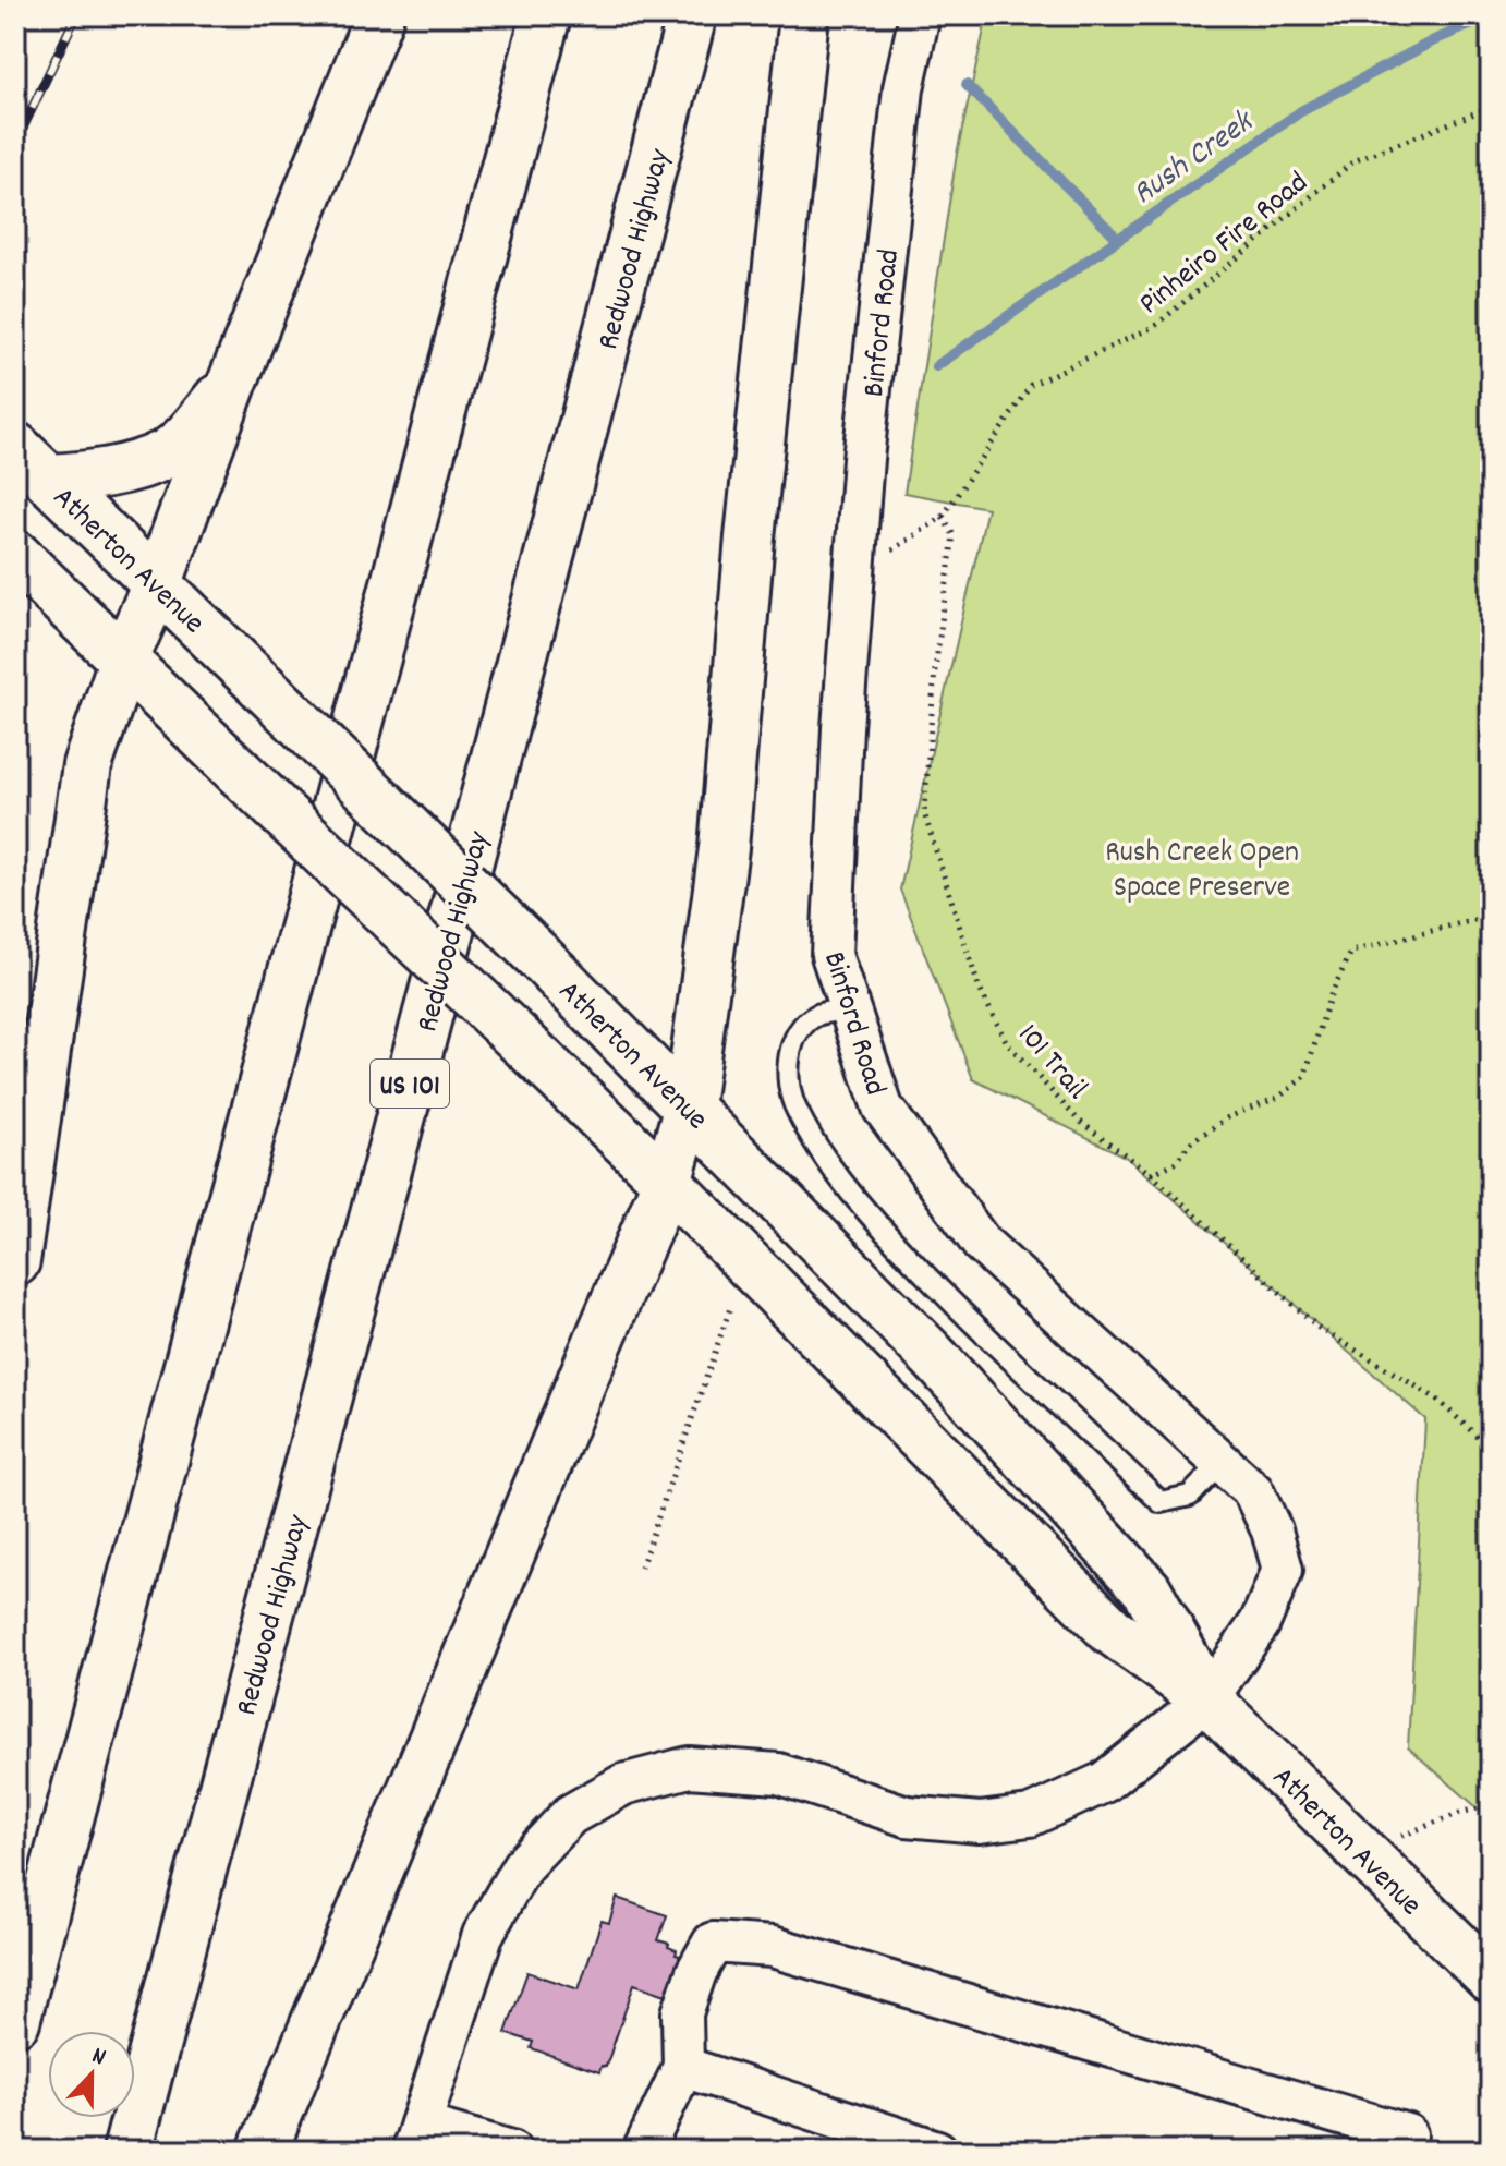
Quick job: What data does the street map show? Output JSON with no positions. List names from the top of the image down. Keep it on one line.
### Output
{"streets":{"main road":["Redwood Highway","Atherton Avenue","US 101"],"street":["Binford Road"],"path":["Pinheiro Fire Road","101 Trail"]},"crossings":[["Pinheiro Fire Road","Binford Road"],["Pinheiro Fire Road","101 Trail"],["Binford Road","Atherton Avenue"]],"water":["Rush Creek"],"parks":["Rush Creek Open Space Preserve"],"north":"top"}
